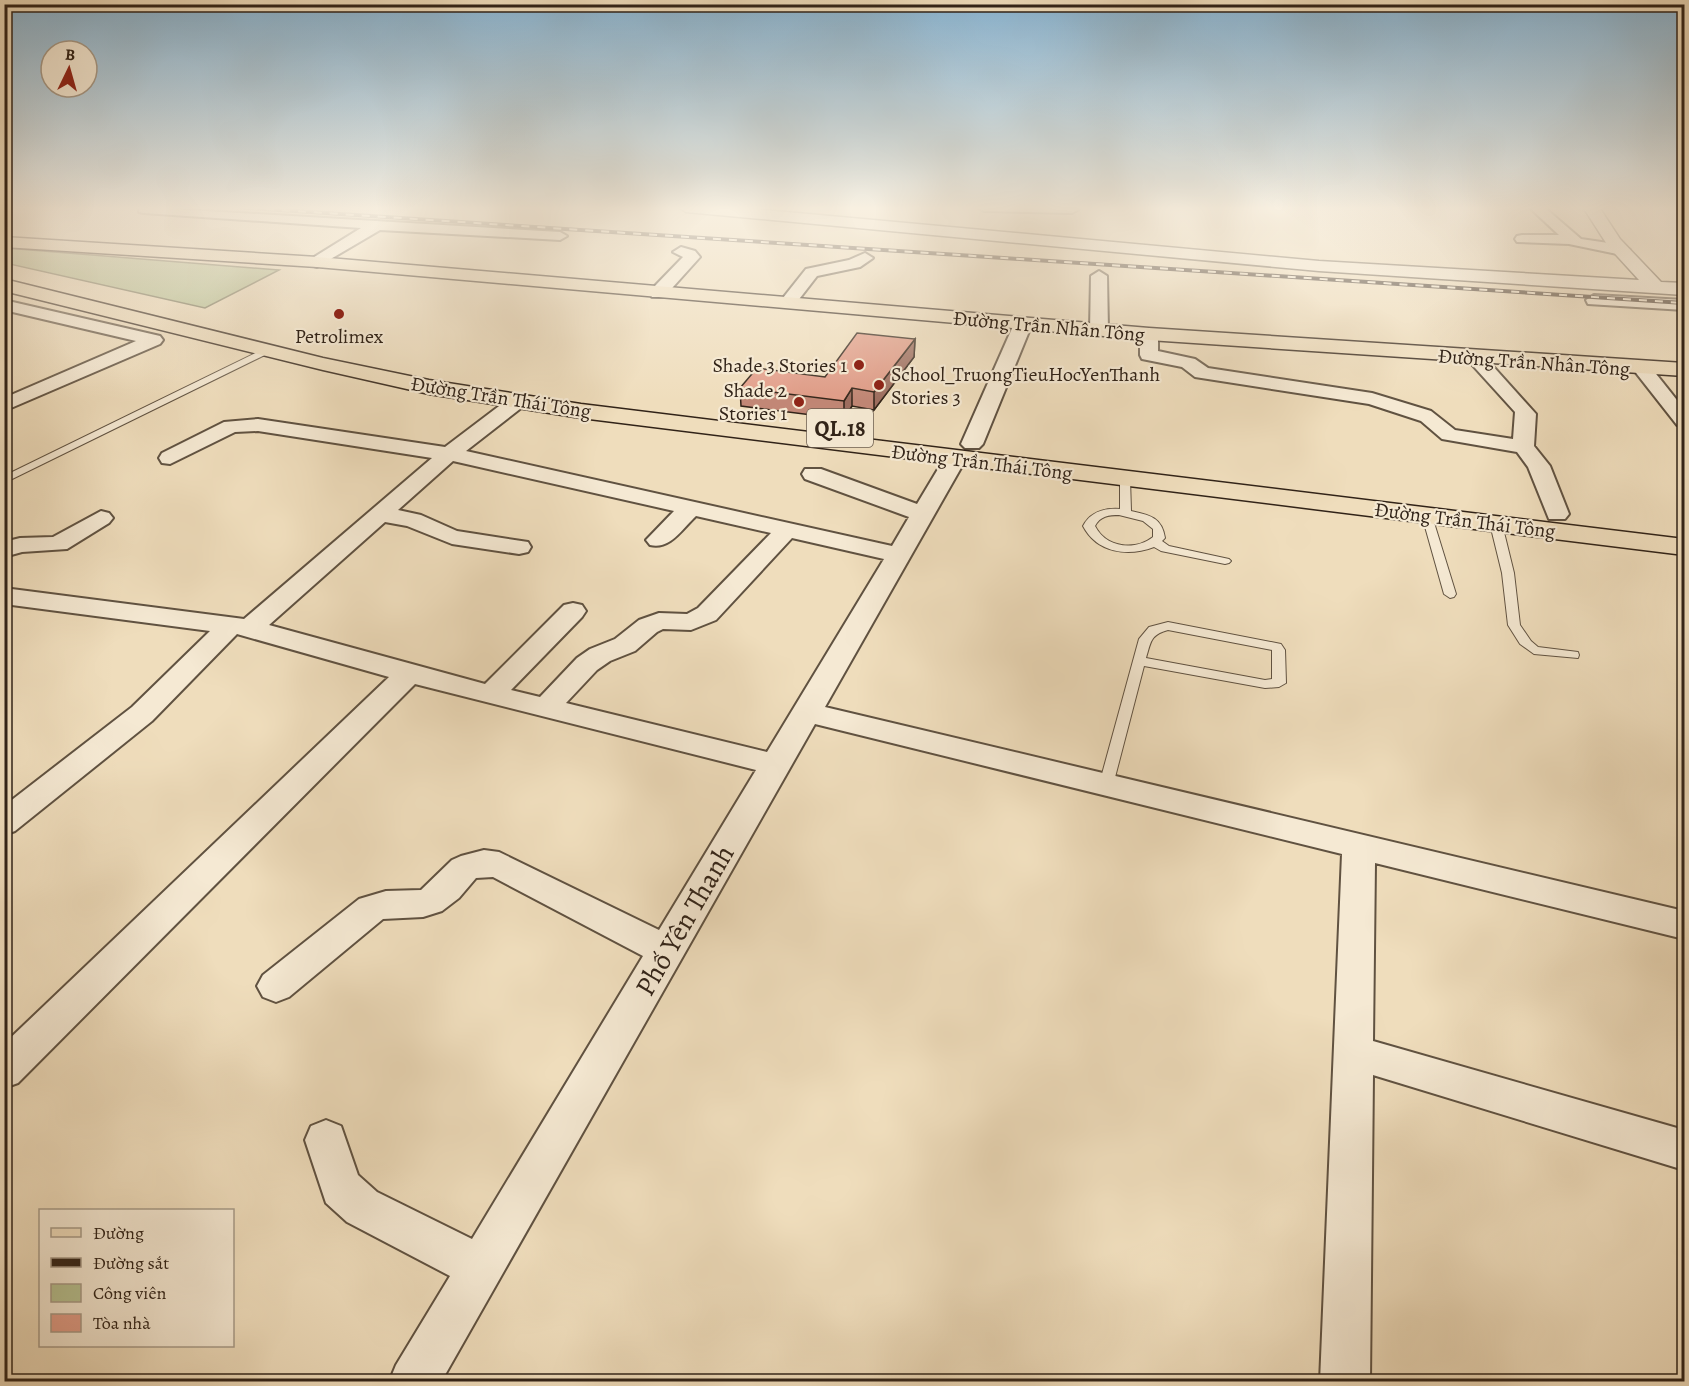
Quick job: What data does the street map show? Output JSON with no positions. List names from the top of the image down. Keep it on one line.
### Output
{"streets":{"main road":["Đường Trần Nhân Tông","Đường Trần Thái Tông","QL.18"],"street":["Phố Yên Thanh"]},"crossings":[["Đường Trần Nhân Tông","Phố Yên Thanh"],["Đường Trần Thái Tông","Phố Yên Thanh"]],"places":["Petrolimex","Shade 3 Stories 1","School_TruongTieuHocYenThanh Stories 3","Shade 2 Stories 1"],"legend":["Đường","Đường sắt","Công viên","Tòa nhà"],"north":"top"}
